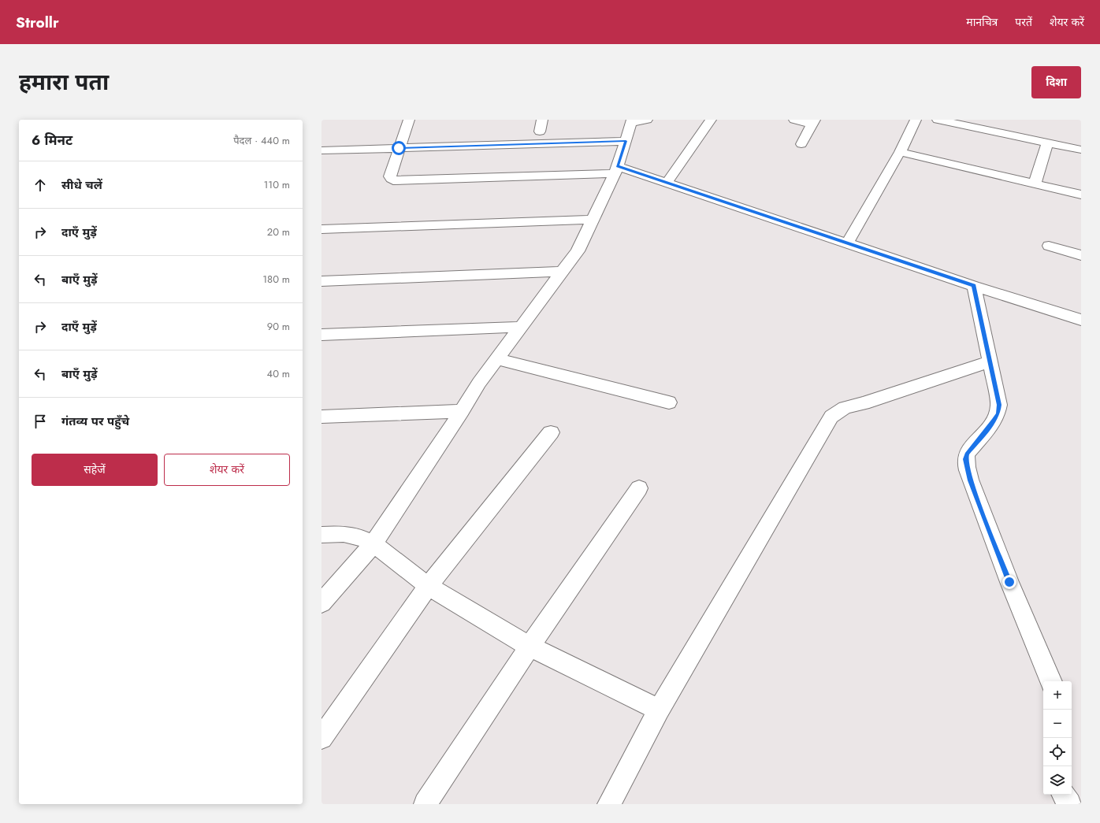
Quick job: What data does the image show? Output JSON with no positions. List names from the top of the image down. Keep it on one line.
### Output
{"page":{"header":"Strollr","nav":["मानचित्र","परतें","शेयर करें"],"title":"हमारा पता","buttons":["दिशा",["सहेजें","शेयर करें"]],"heading":["6 मिनट","पैदल · 440 m"],"list":[["सीधे चलें","110 m"],["दाएँ मुड़ें","20 m"],["बाएँ मुड़ें","180 m"],["दाएँ मुड़ें","90 m"],["बाएँ मुड़ें","40 m"],"गंतव्य पर पहुँचे"],"map_buttons":["+","−"]}}
